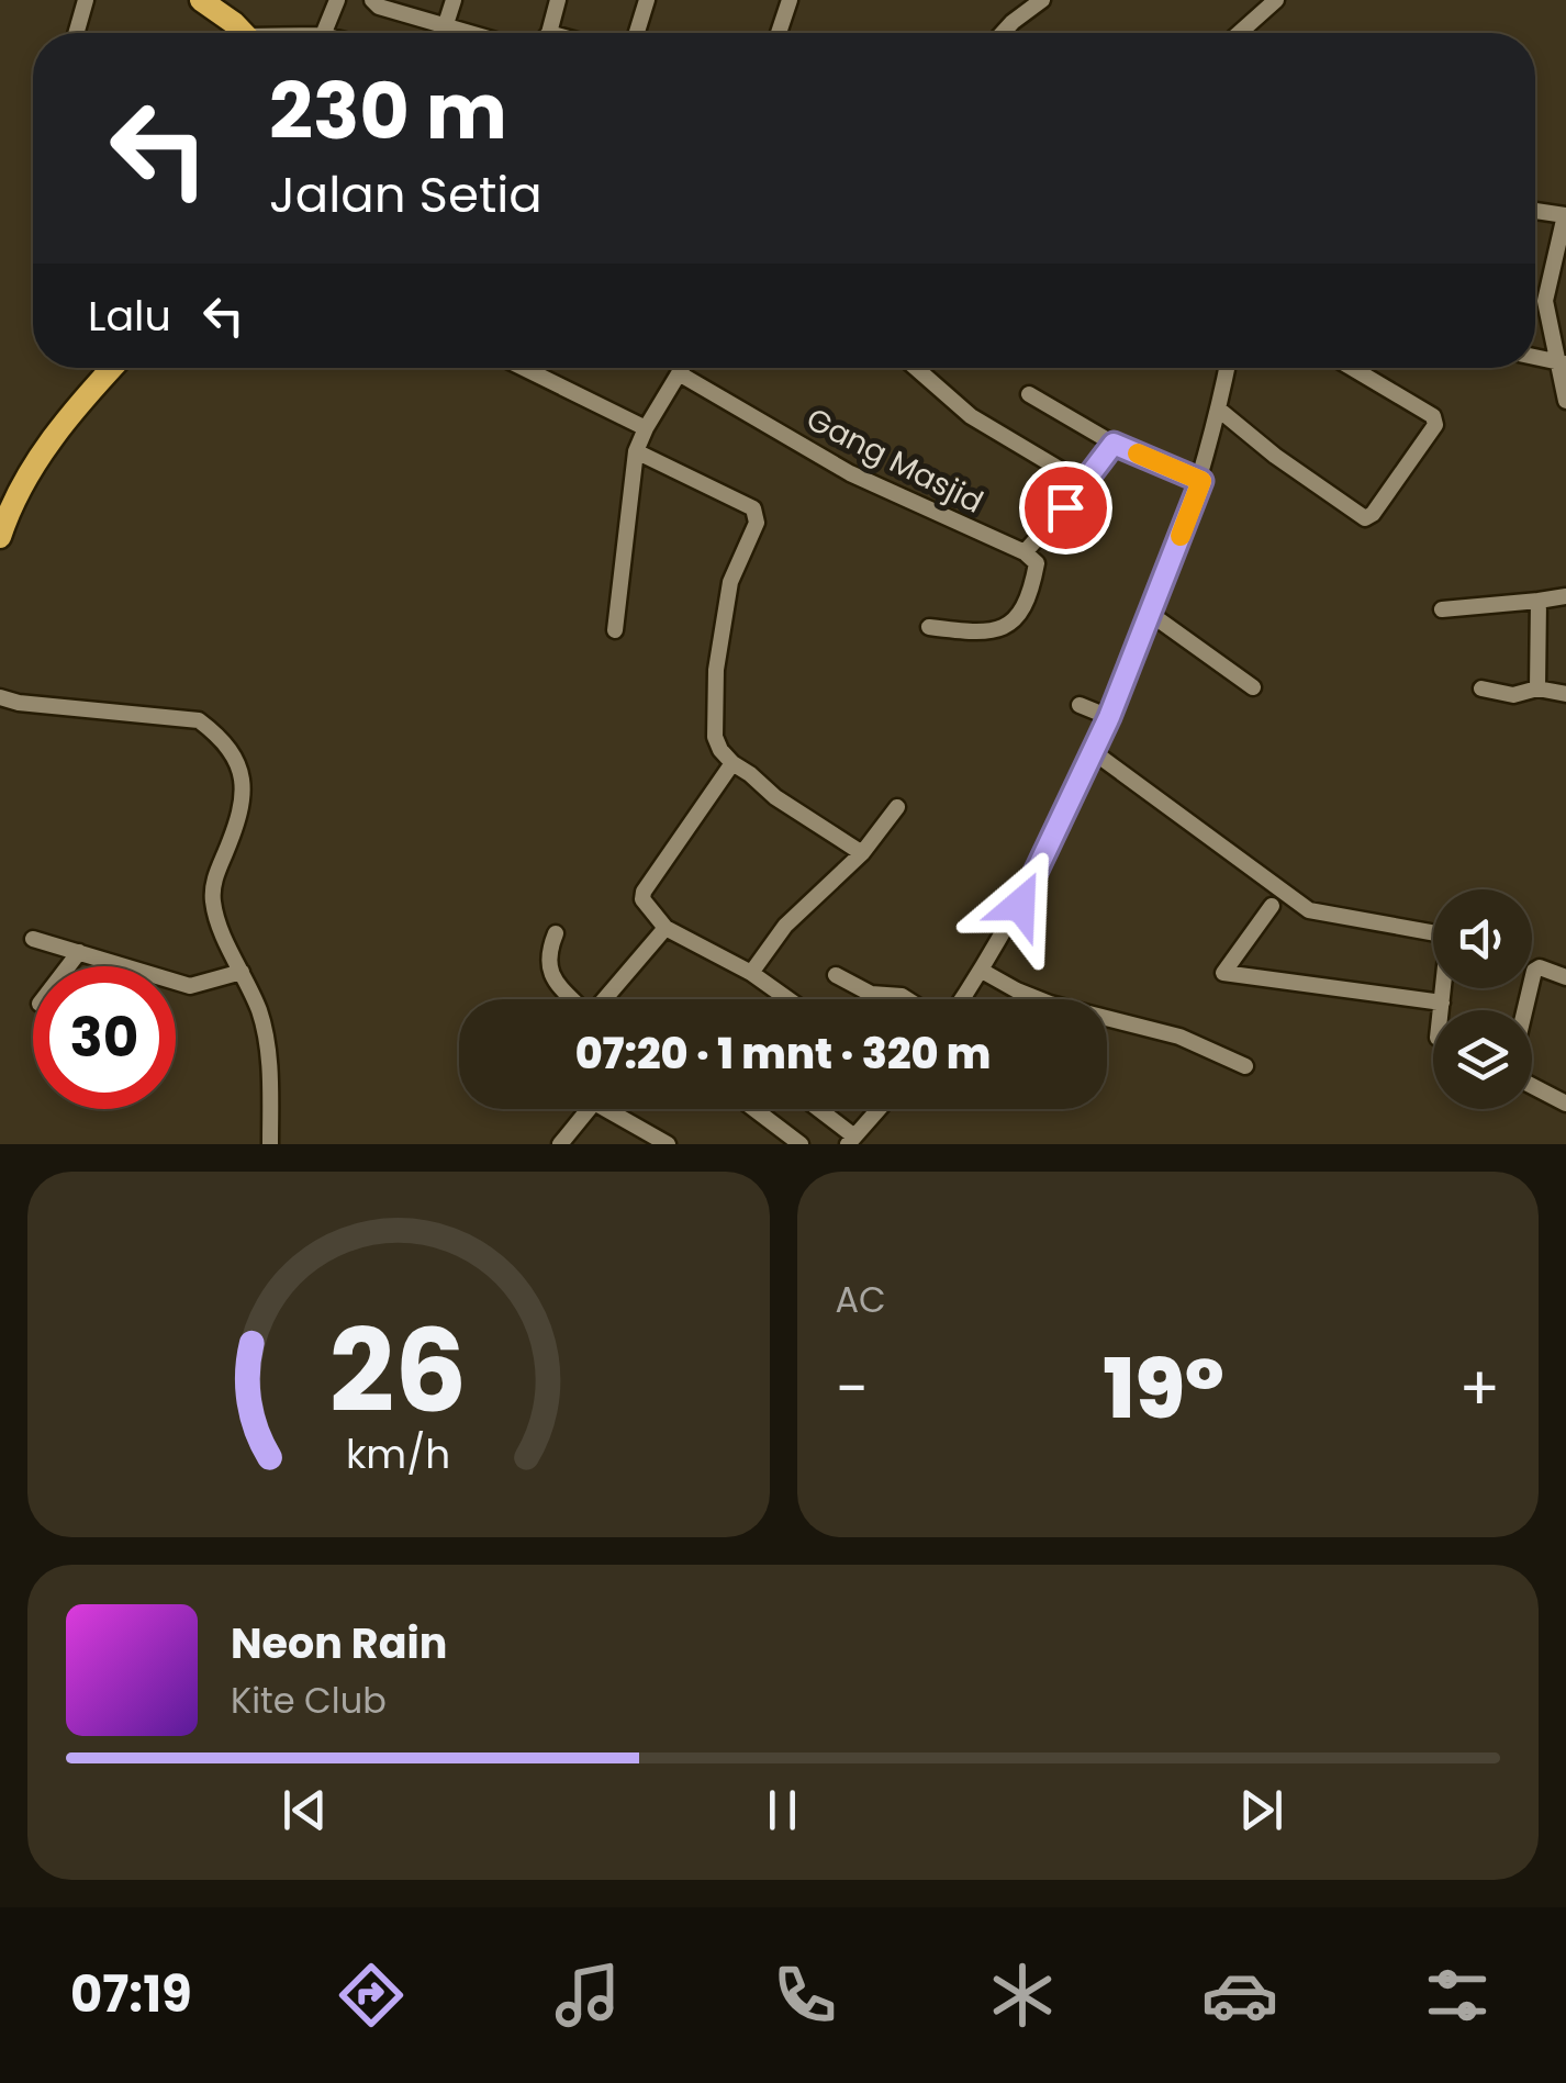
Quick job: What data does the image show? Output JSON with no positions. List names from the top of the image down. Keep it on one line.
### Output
{"streets":{"street":["Gang Masjid"]},"page":{"turn":["230 m","Jalan Setia"],"then":"Lalu","limit":"30","trip":"07:20 · 1 mnt · 320 m","tile":"AC","heat":["−","19°","+"],"song":["Neon Rain","Kite Club"],"tabs":"07:19","gauge":["26","km/h"]}}
